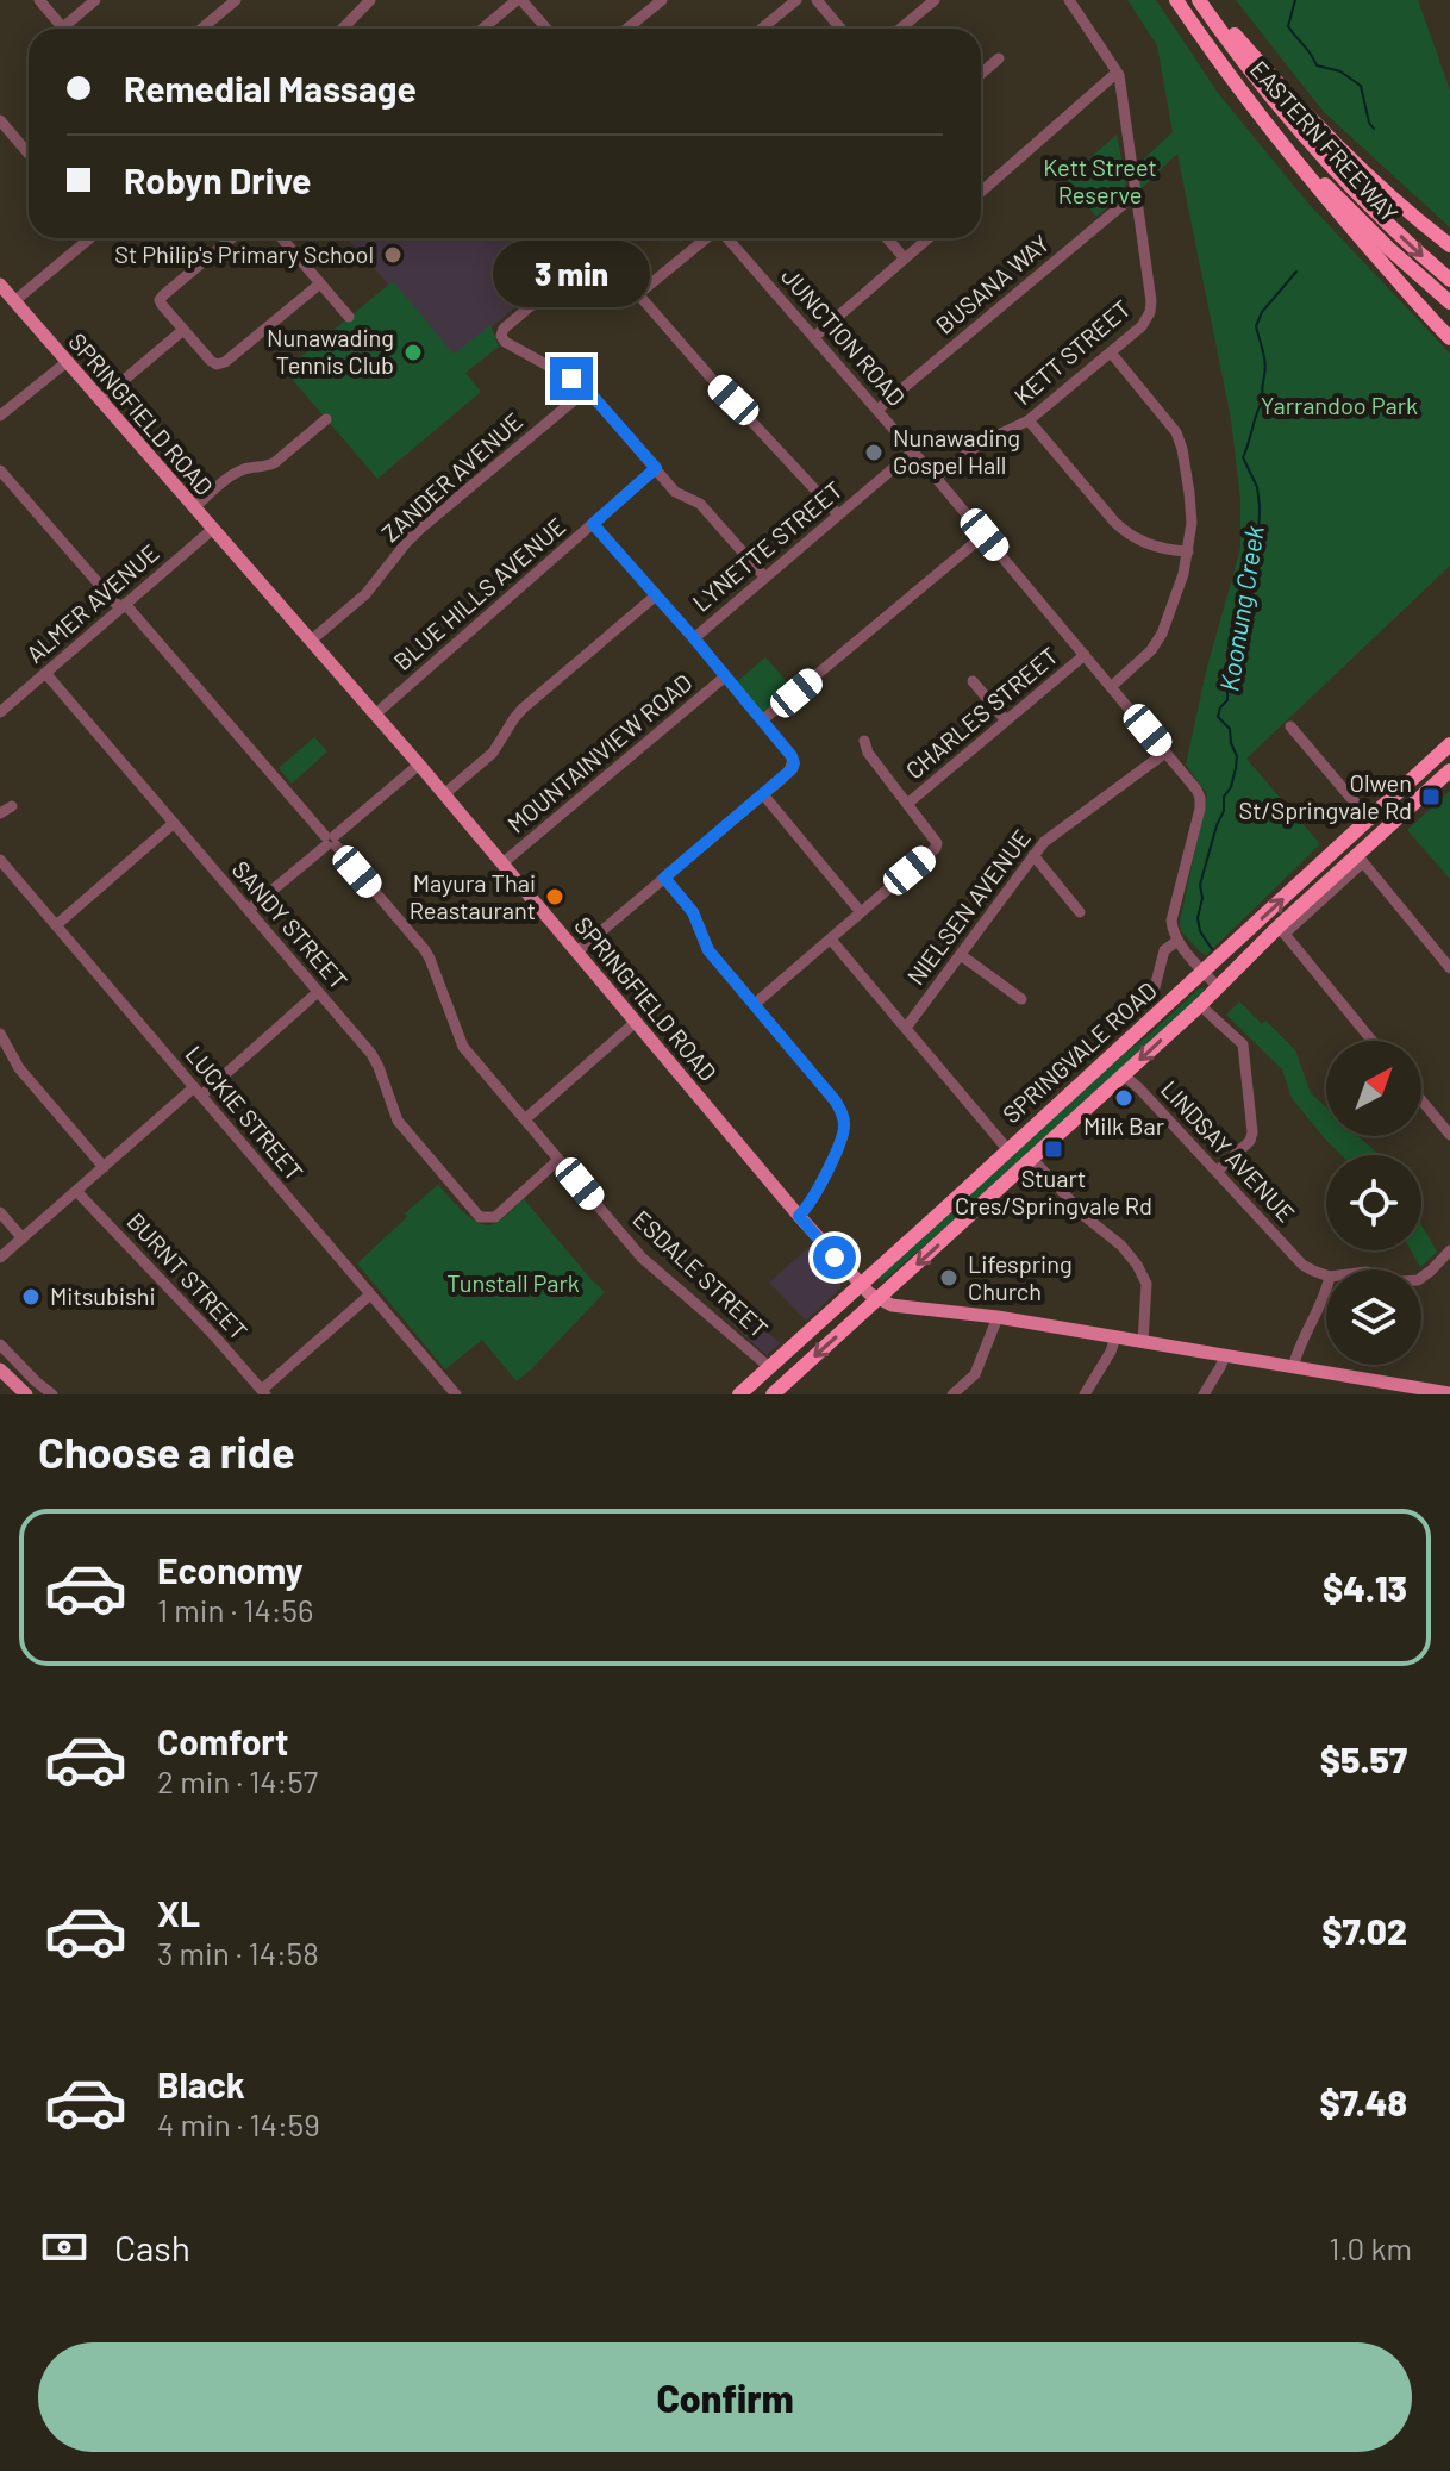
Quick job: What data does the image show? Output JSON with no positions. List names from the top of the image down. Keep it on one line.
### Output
{"streets":{"highway":["EASTERN FREEWAY","SPRINGVALE ROAD"],"main road":["SPRINGFIELD ROAD"],"street":["BUSANA WAY","JUNCTION ROAD","KETT STREET","ZANDER AVENUE","LYNETTE STREET","BLUE HILLS AVENUE","ALMER AVENUE","CHARLES STREET","MOUNTAINVIEW ROAD","NIELSEN AVENUE","SANDY STREET","LUCKIE STREET","LINDSAY AVENUE","ESDALE STREET","BURNT STREET"]},"crossings":[["BUSANA WAY","JUNCTION ROAD"],["BUSANA WAY","KETT STREET"],["JUNCTION ROAD","KETT STREET"],["JUNCTION ROAD","LYNETTE STREET"],["JUNCTION ROAD","CHARLES STREET"],["JUNCTION ROAD","NIELSEN AVENUE"],["SPRINGFIELD ROAD","ZANDER AVENUE"],["SPRINGFIELD ROAD","BLUE HILLS AVENUE"],["SPRINGFIELD ROAD","ALMER AVENUE"],["SPRINGFIELD ROAD","MOUNTAINVIEW ROAD"],["SPRINGFIELD ROAD","SPRINGVALE ROAD"],["ALMER AVENUE","SANDY STREET"],["ALMER AVENUE","ESDALE STREET"],["SANDY STREET","ESDALE STREET"],["SPRINGVALE ROAD","LINDSAY AVENUE"],["SPRINGVALE ROAD","ESDALE STREET"]],"water":["Koonung Creek"],"parks":["Kett Street Reserve","Yarrandoo Park","Tunstall Park"],"places":{"other":["St Philip's Primary School","Nunawading Tennis Club","Nunawading Gospel Hall","Mayura Thai Reastaurant","Milk Bar","Lifespring Church","Mitsubishi"],"transit":["Olwen St/Springvale Rd","Stuart Cres/Springvale Rd"]},"north":"top right","page":{"banner":["Remedial Massage","Robyn Drive"],"bubble":"3 min","heading":"Choose a ride","list":[{"name":"Economy","note":"1 min · 14:56","value":"$4.13"},{"name":"Comfort","note":"2 min · 14:57","value":"$5.57"},{"name":"XL","note":"3 min · 14:58","value":"$7.02"},{"name":"Black","note":"4 min · 14:59","value":"$7.48"}],"pay":["Cash","1.0 km"],"buttons":"Confirm"}}
